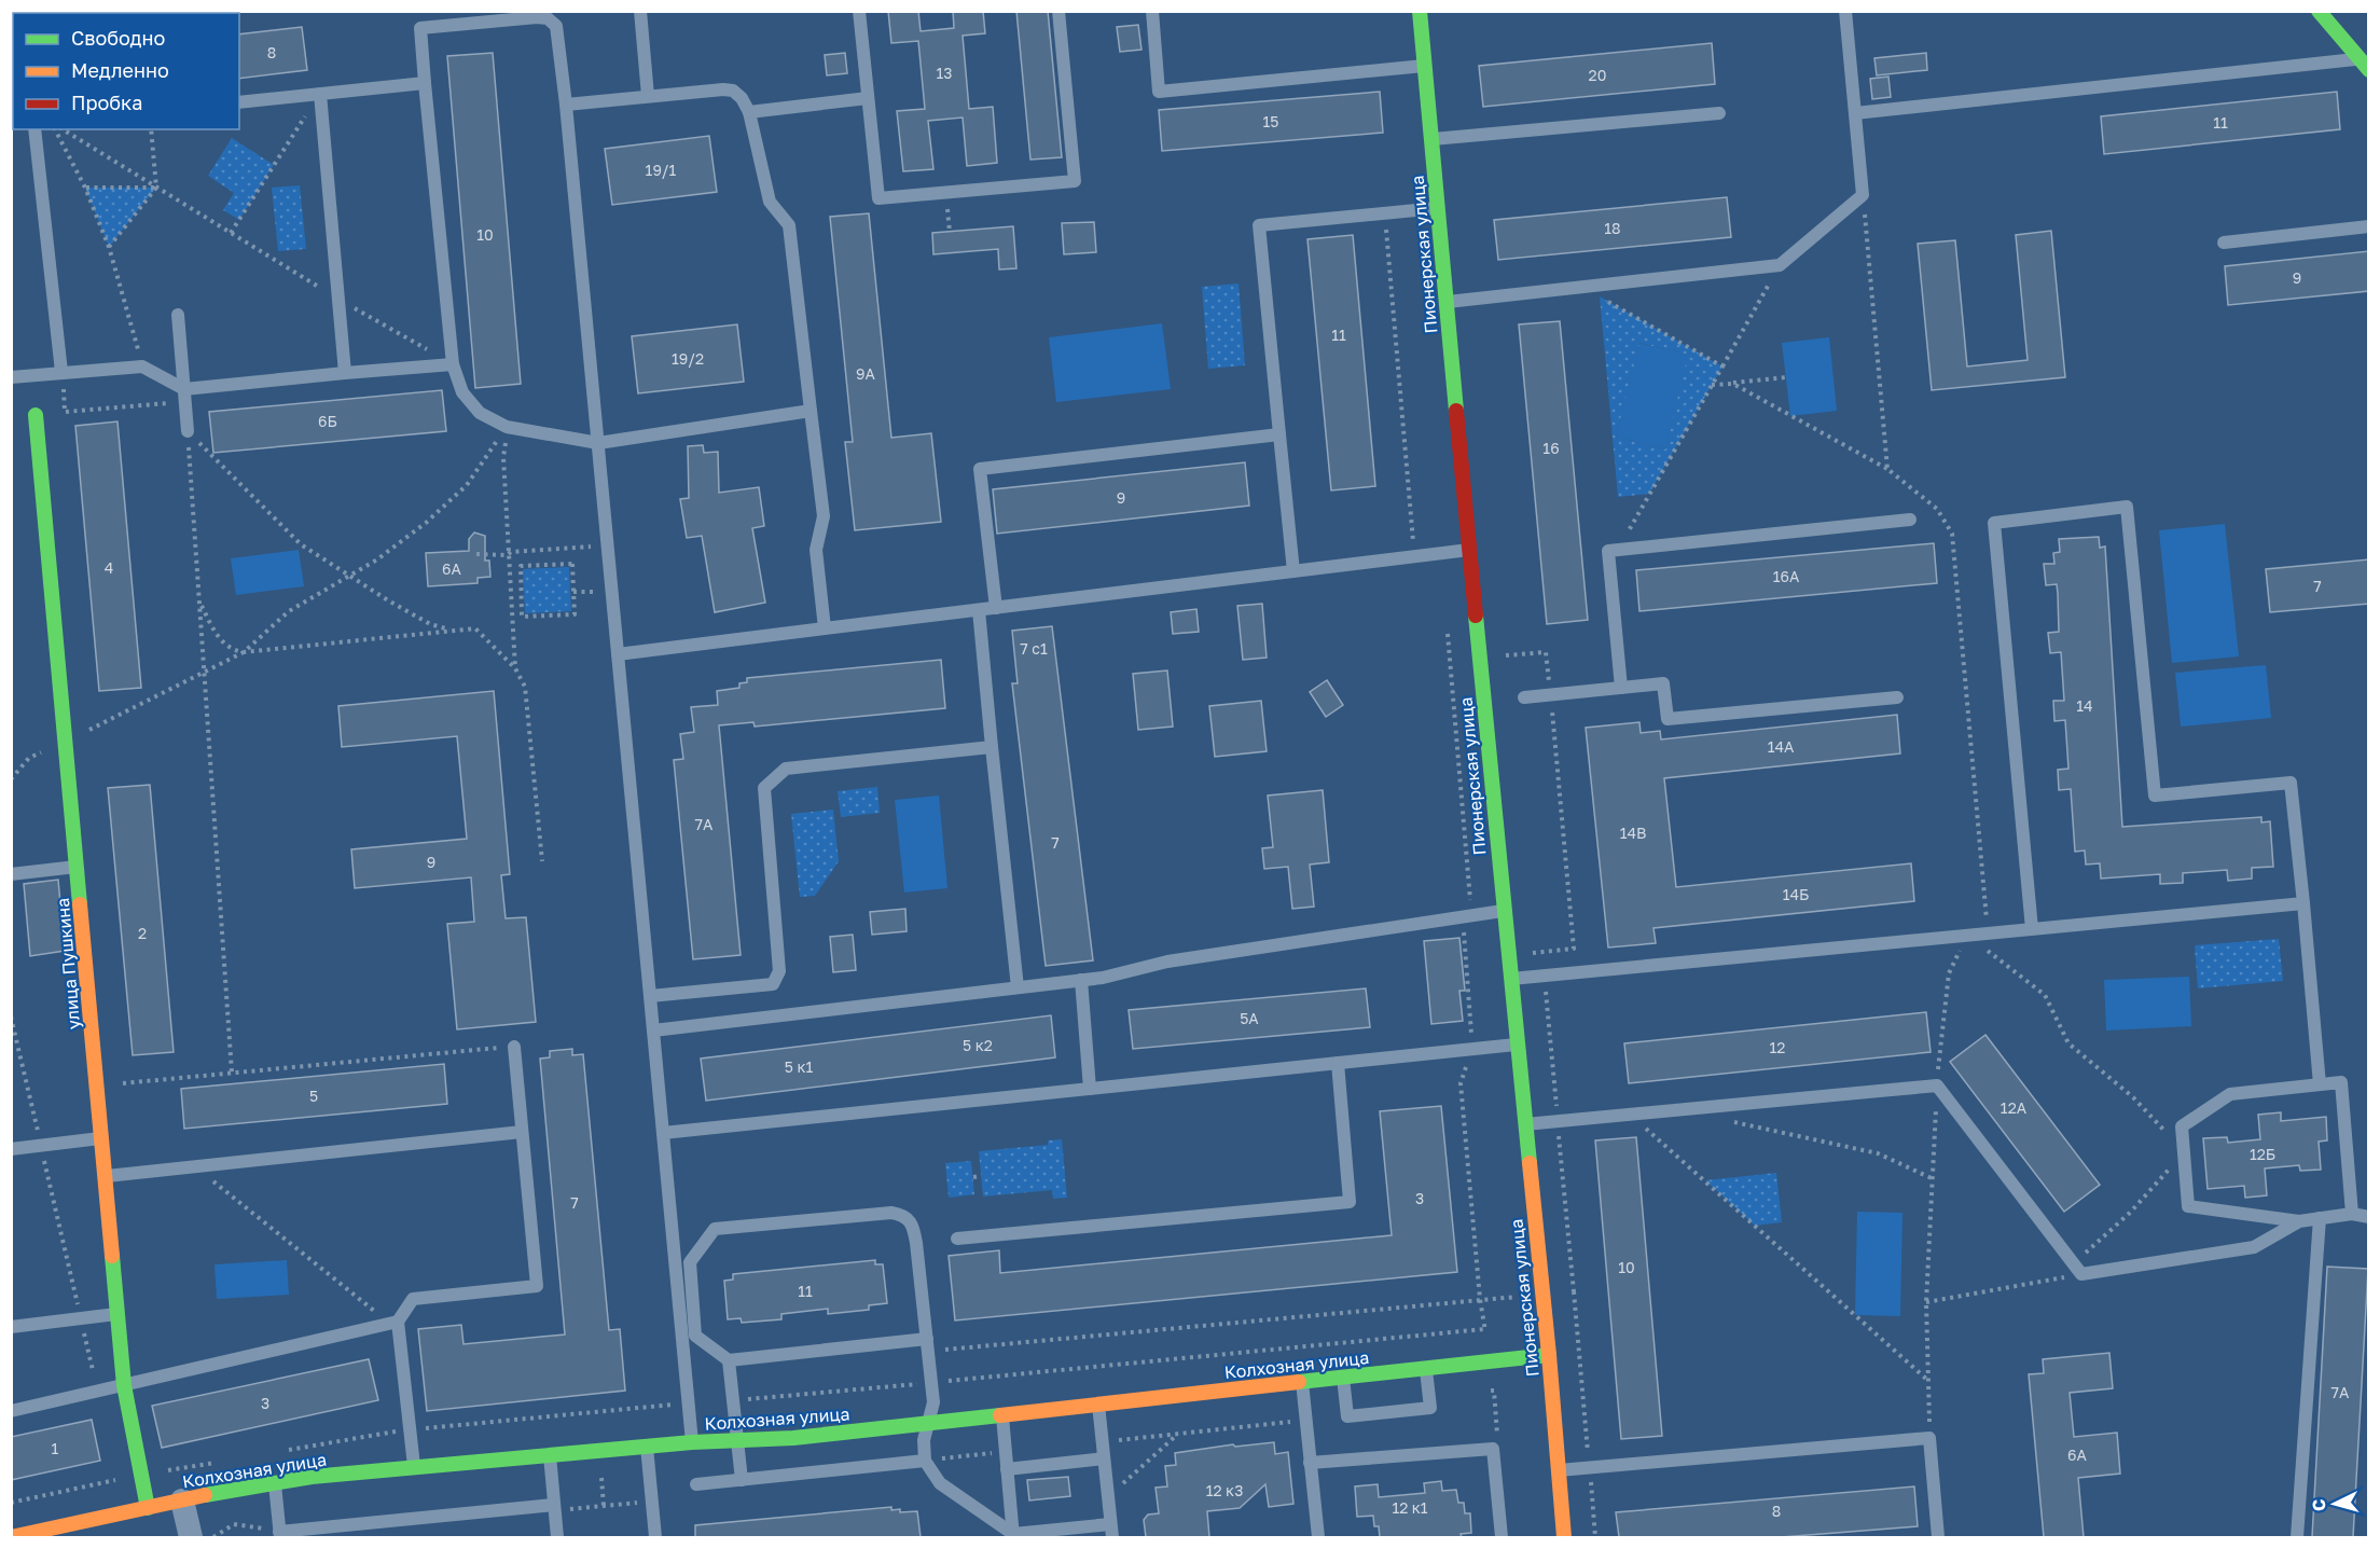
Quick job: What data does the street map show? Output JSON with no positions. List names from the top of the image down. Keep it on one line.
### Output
{"streets":{"street":["Пионерская улица","улица Пушкина","Колхозная улица"]},"crossings":[["Пионерская улица","Колхозная улица"],["улица Пушкина","Колхозная улица"]],"house_numbers":["8","13","20","15","11","19/1","18","10","9","11","19/2","9А","6Б","16","9","4","6А","16А","7","7 с1","14","14А","7А","14В","7","9","14Б","2","5А","5 к2","12","5 к1","5","12А","12Б","3","7","10","11","7А","3","1","6А","12 к3","12 к1","8"],"legend":["Свободно","Медленно","Пробка"],"north":"left"}
